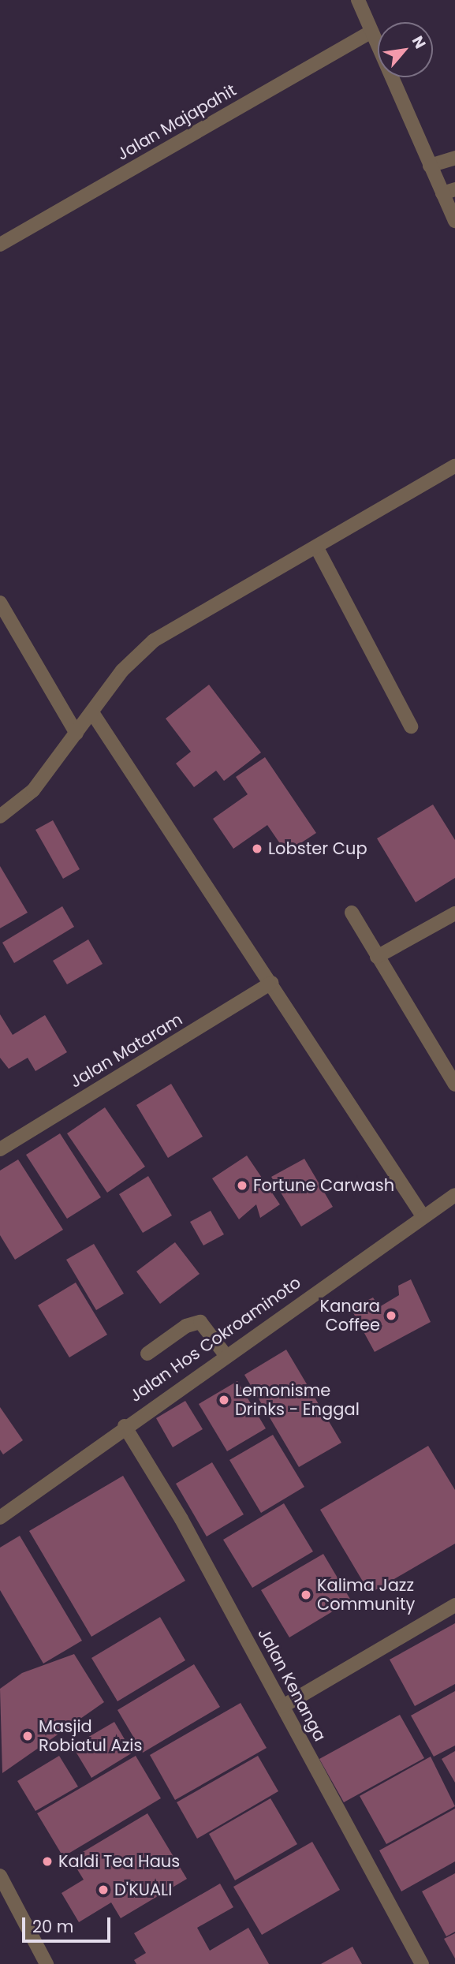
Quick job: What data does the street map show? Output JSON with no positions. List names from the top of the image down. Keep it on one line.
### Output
{"streets":{"street":["Jalan Majapahit","Jalan Mataram","Jalan Hos Cokroaminoto","Jalan Kenanga"]},"crossings":[["Jalan Hos Cokroaminoto","Jalan Kenanga"]],"places":["Lobster Cup","Fortune Carwash","Kanara Coffee","Lemonisme Drinks - Enggal","Kalima Jazz Community","Masjid Robiatul Azis","Kaldi Tea Haus","D'KUALI"],"scale_bar":"20 m","north":"top right"}
